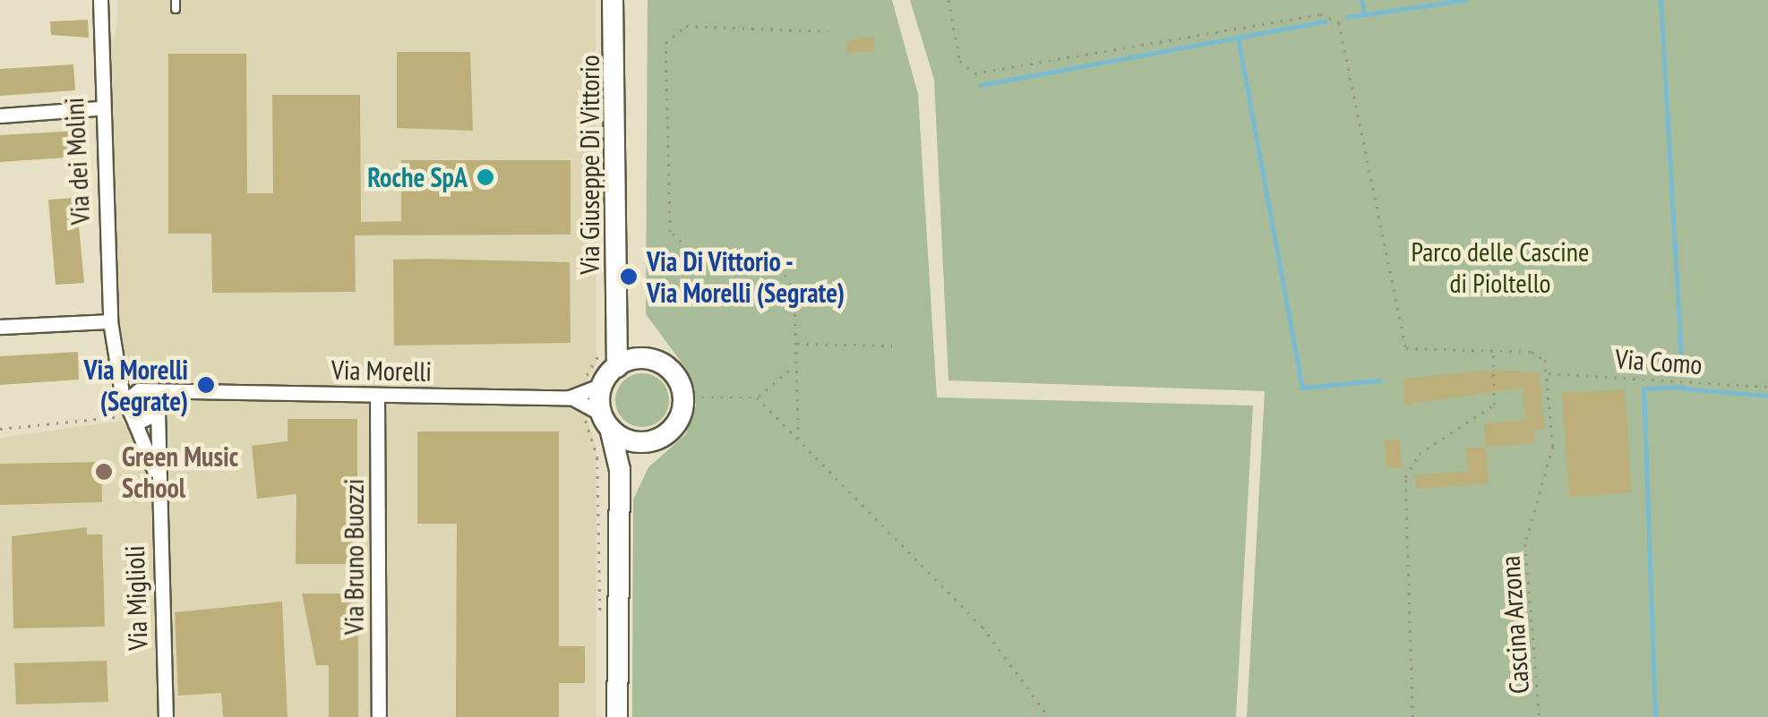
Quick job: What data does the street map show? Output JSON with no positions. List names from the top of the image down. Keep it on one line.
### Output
{"streets":{"main road":["Via Giuseppe Di Vittorio"],"street":["Via dei Molini","Via Morelli","Via Bruno Buozzi","Via Miglioli"],"path":["Via Como","Cascina Arzona"]},"crossings":[["Via dei Molini","Via Morelli"],["Via dei Molini","Via Miglioli"],["Via Giuseppe Di Vittorio","Via Morelli"],["Via Como","Cascina Arzona"],["Via Morelli","Via Bruno Buozzi"]],"parks":["Parco delle Cascine di Pioltello"],"places":["Roche SpA","Via Di Vittorio - Via Morelli (Segrate)","Via Morelli (Segrate)","Green Music School"]}
